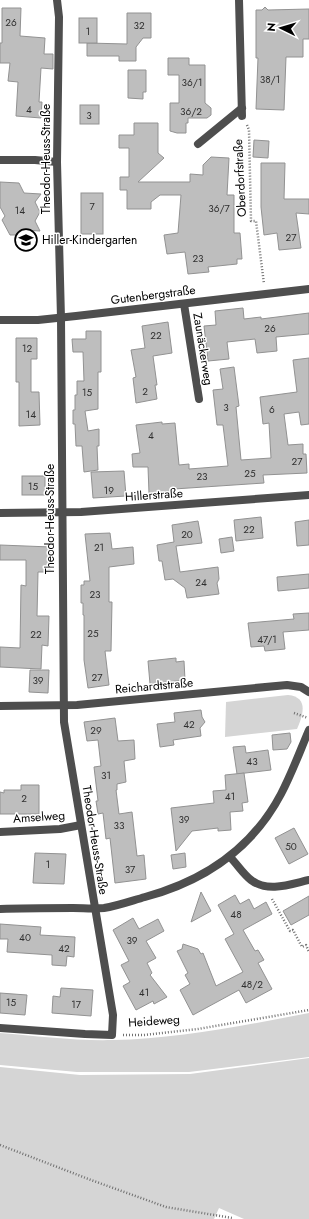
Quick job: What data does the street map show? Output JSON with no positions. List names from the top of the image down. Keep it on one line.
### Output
{"streets":{"street":["Theodor-Heuss-Straße","Oberdorfstraße","Gutenbergstraße","Zaunäckerweg","Hillerstraße","Reichardtstraße","Amselweg","Heideweg"]},"crossings":[["Theodor-Heuss-Straße","Gutenbergstraße"],["Theodor-Heuss-Straße","Hillerstraße"],["Theodor-Heuss-Straße","Reichardtstraße"],["Theodor-Heuss-Straße","Amselweg"],["Theodor-Heuss-Straße","Heideweg"],["Oberdorfstraße","Gutenbergstraße"],["Gutenbergstraße","Zaunäckerweg"]],"places":{"school or university":["Hiller-Kindergarten"]},"house_numbers":["26","32","1","38/1","36/1","4","36/2","3","7","36/7","14","27","23","26","22","12","2","15","3","6","14","4","27","25","23","15","19","22","20","21","24","23","25","22","47/1","27","39","42","29","43","31","41","2","39","33","50","1","37","48","40","39","42","48/2","41","15","17"],"north":"left"}
